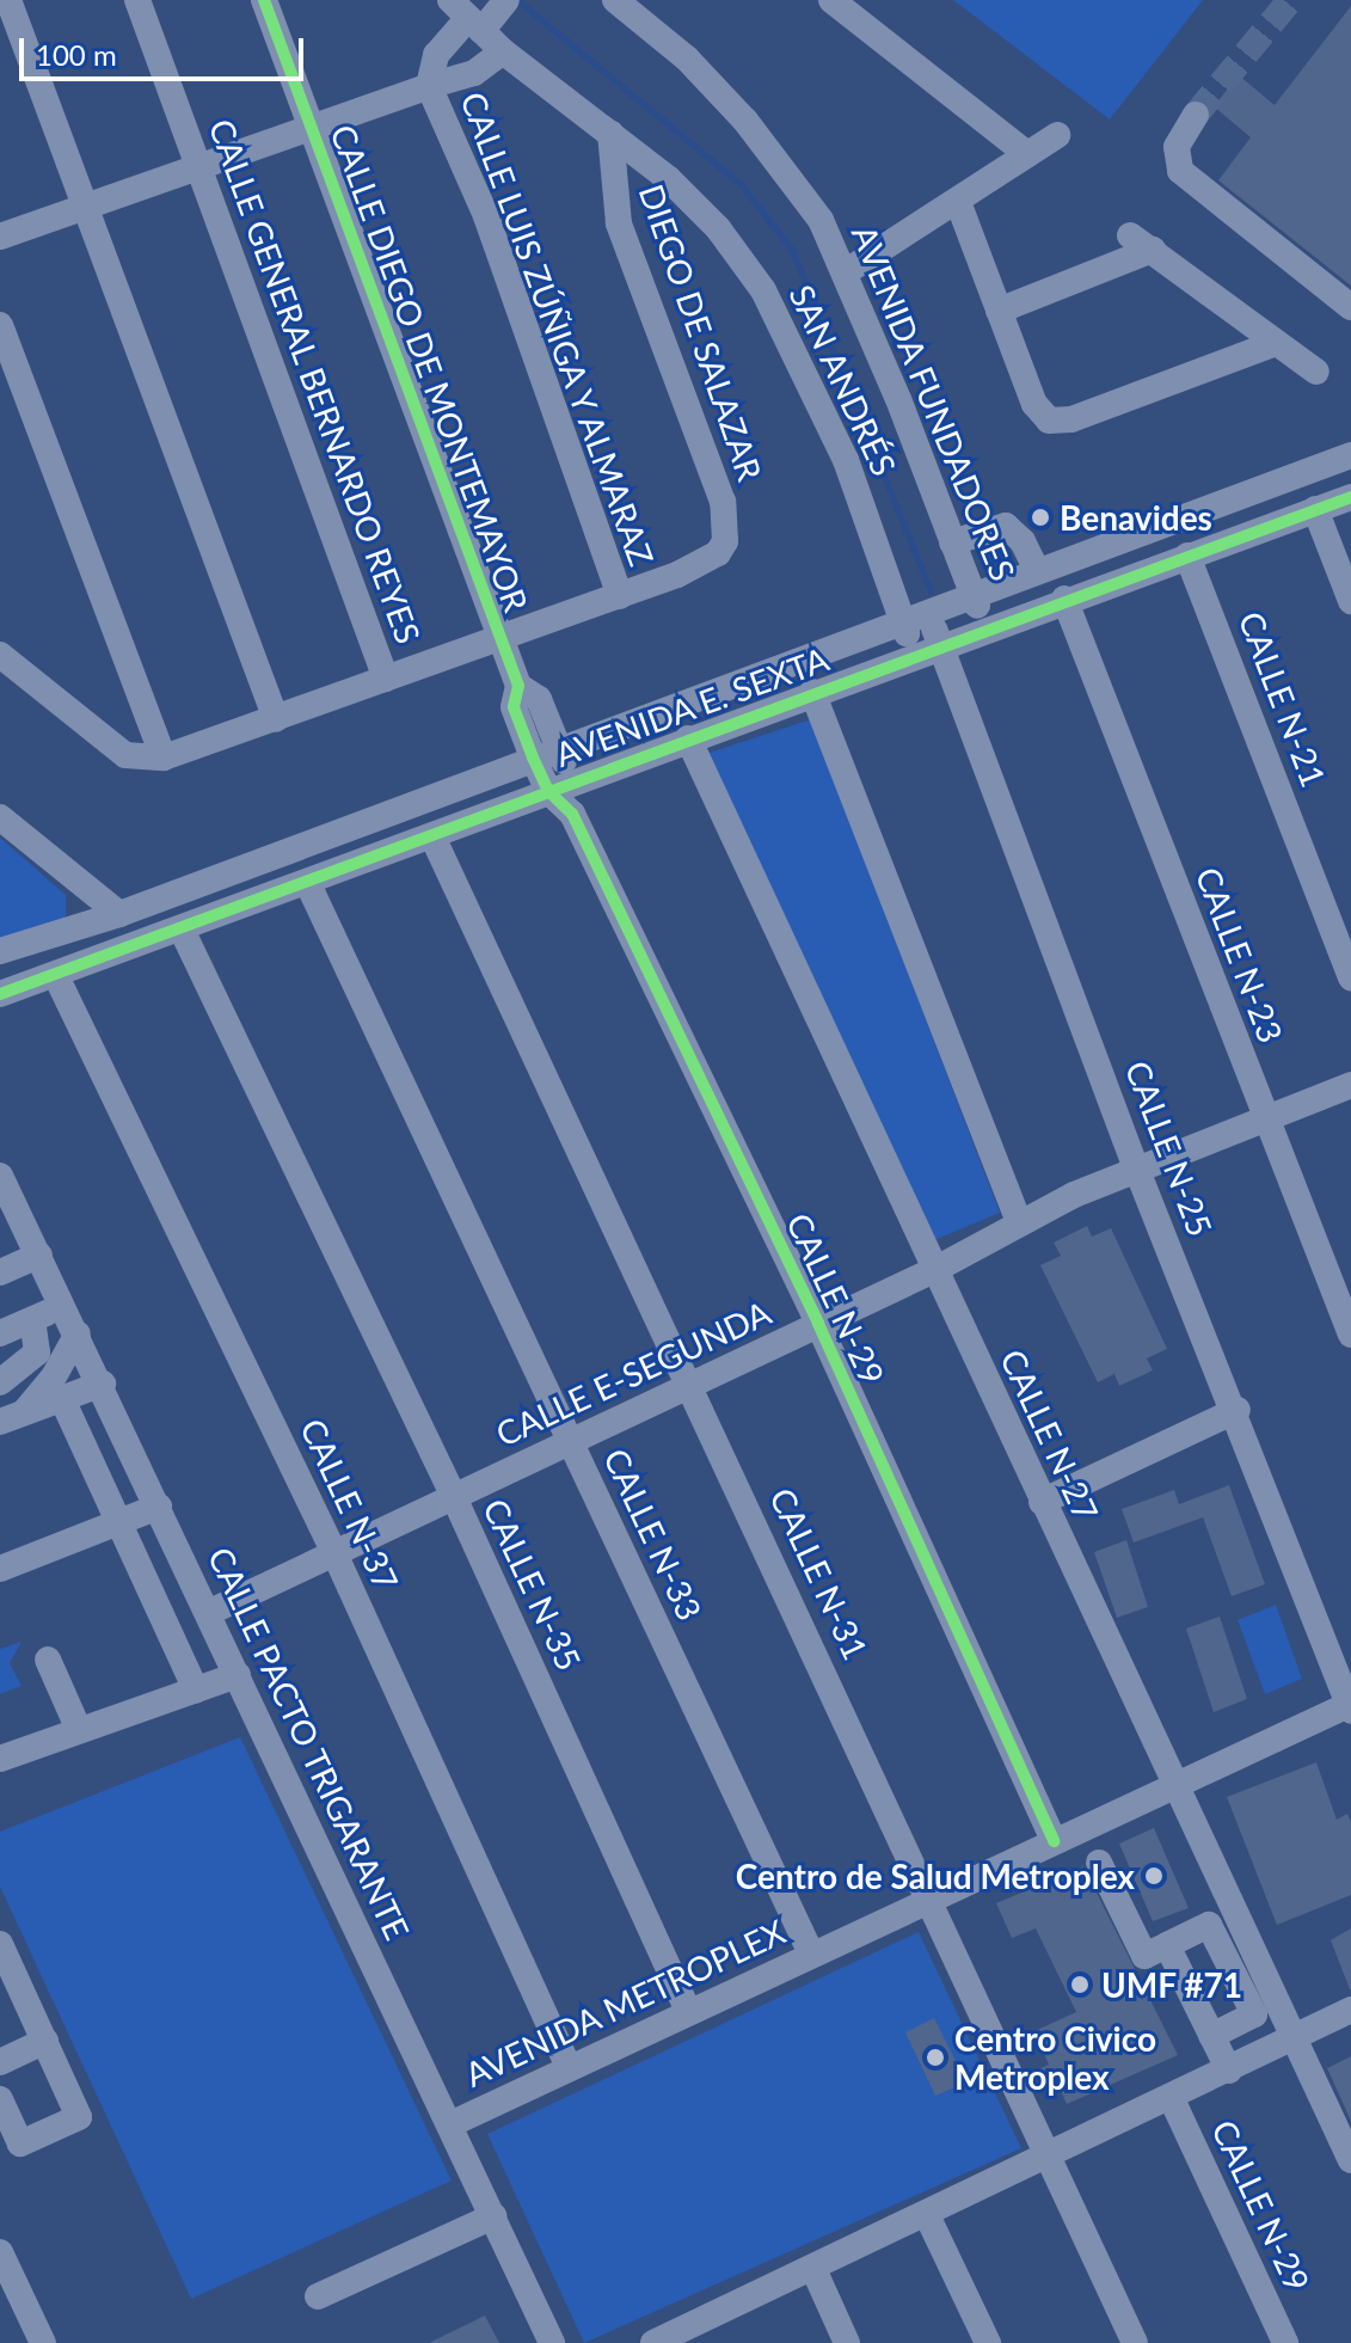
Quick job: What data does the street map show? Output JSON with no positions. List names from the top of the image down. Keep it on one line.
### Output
{"streets":{"street":["CALLE LUIS ZÚÑIGA Y ALMARAZ","DIEGO DE SALAZAR","CALLE DIEGO DE MONTEMAYOR","SAN ANDRÉS","CALLE GENERAL BERNARDO REYES","AVENIDA FUNDADORES","CALLE N-21","AVENIDA E. SEXTA","CALLE N-23","CALLE N-25","CALLE N-29","CALLE E-SEGUNDA","CALLE N-27","CALLE N-37","CALLE N-33","CALLE N-31","CALLE N-35","CALLE PACTO TRIGARANTE","AVENIDA METROPLEX"]},"crossings":[["CALLE LUIS ZÚÑIGA Y ALMARAZ","DIEGO DE SALAZAR"],["DIEGO DE SALAZAR","SAN ANDRÉS"],["CALLE DIEGO DE MONTEMAYOR","AVENIDA E. SEXTA"],["CALLE DIEGO DE MONTEMAYOR","CALLE N-29"],["SAN ANDRÉS","AVENIDA E. SEXTA"],["SAN ANDRÉS","CALLE N-25"],["AVENIDA FUNDADORES","AVENIDA E. SEXTA"],["CALLE N-21","AVENIDA E. SEXTA"],["AVENIDA E. SEXTA","CALLE N-23"],["AVENIDA E. SEXTA","CALLE N-25"],["AVENIDA E. SEXTA","CALLE N-29"],["AVENIDA E. SEXTA","CALLE N-27"],["AVENIDA E. SEXTA","CALLE N-37"],["AVENIDA E. SEXTA","CALLE N-33"],["AVENIDA E. SEXTA","CALLE N-31"],["AVENIDA E. SEXTA","CALLE N-35"],["CALLE N-23","CALLE E-SEGUNDA"],["CALLE N-25","CALLE E-SEGUNDA"],["CALLE N-25","AVENIDA METROPLEX"],["CALLE N-29","CALLE E-SEGUNDA"],["CALLE N-29","AVENIDA METROPLEX"],["CALLE E-SEGUNDA","CALLE N-27"],["CALLE E-SEGUNDA","CALLE N-37"],["CALLE E-SEGUNDA","CALLE N-33"],["CALLE E-SEGUNDA","CALLE N-31"],["CALLE E-SEGUNDA","CALLE N-35"],["CALLE E-SEGUNDA","CALLE PACTO TRIGARANTE"],["CALLE N-27","AVENIDA METROPLEX"],["CALLE N-37","AVENIDA METROPLEX"],["CALLE N-33","AVENIDA METROPLEX"],["CALLE N-31","AVENIDA METROPLEX"],["CALLE N-35","AVENIDA METROPLEX"],["CALLE PACTO TRIGARANTE","AVENIDA METROPLEX"]],"places":["Benavides","Centro de Salud Metroplex","UMF #71","Centro Civico Metroplex"],"scale_bar":"100 m"}
